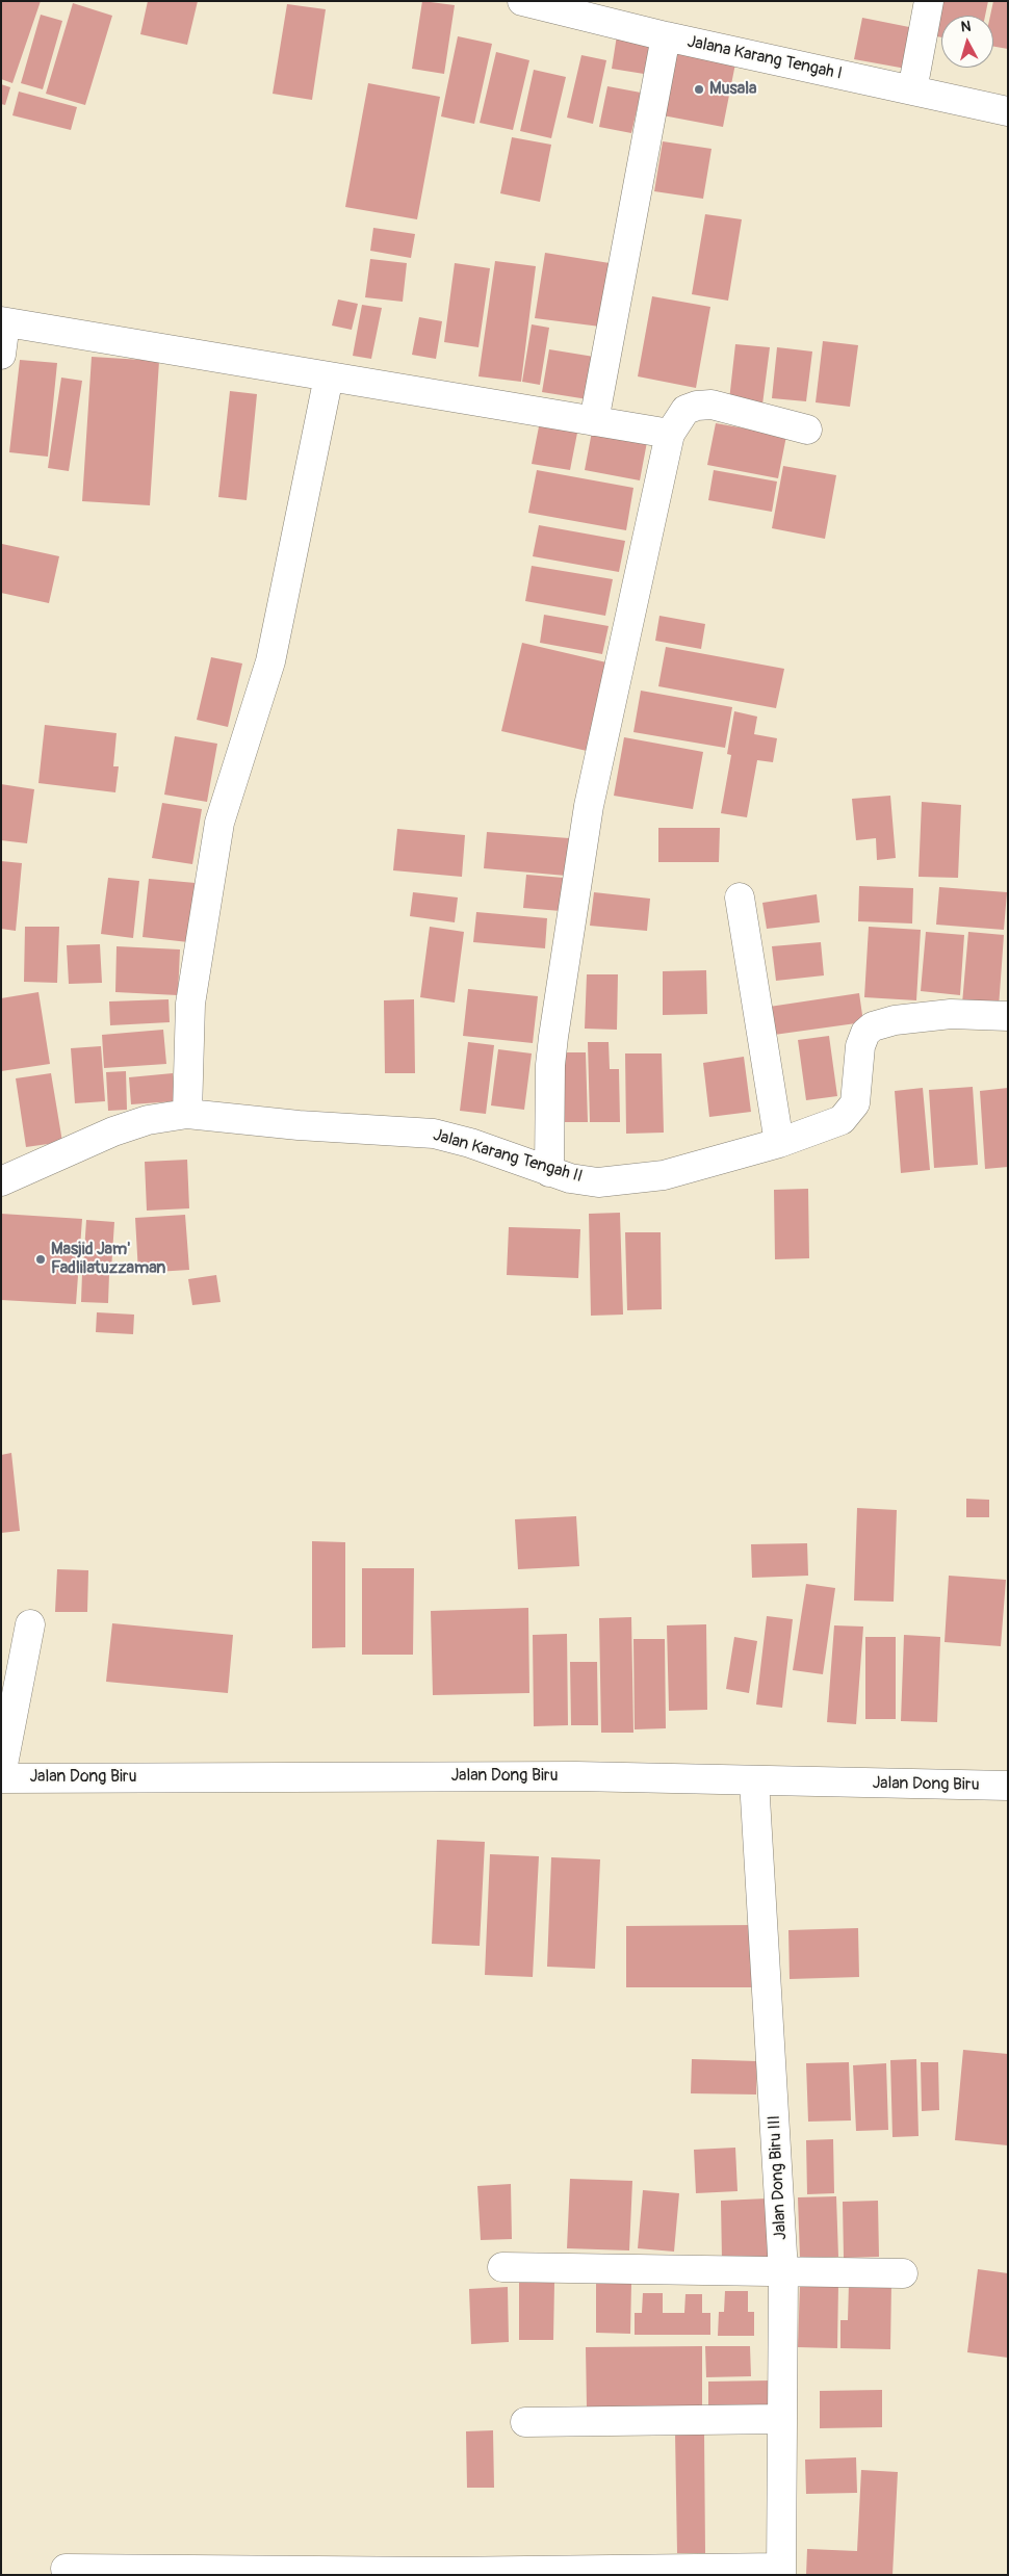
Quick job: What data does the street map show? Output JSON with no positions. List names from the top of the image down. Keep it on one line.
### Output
{"streets":{"street":["Jalana Karang Tengah I","Jalan Karang Tengah II","Jalan Dong Biru","Jalan Dong Biru III"]},"crossings":[["Jalan Dong Biru","Jalan Dong Biru III"]],"places":["Musala","Masjid Jam' Fadlilatuzzaman"],"north":"top"}
